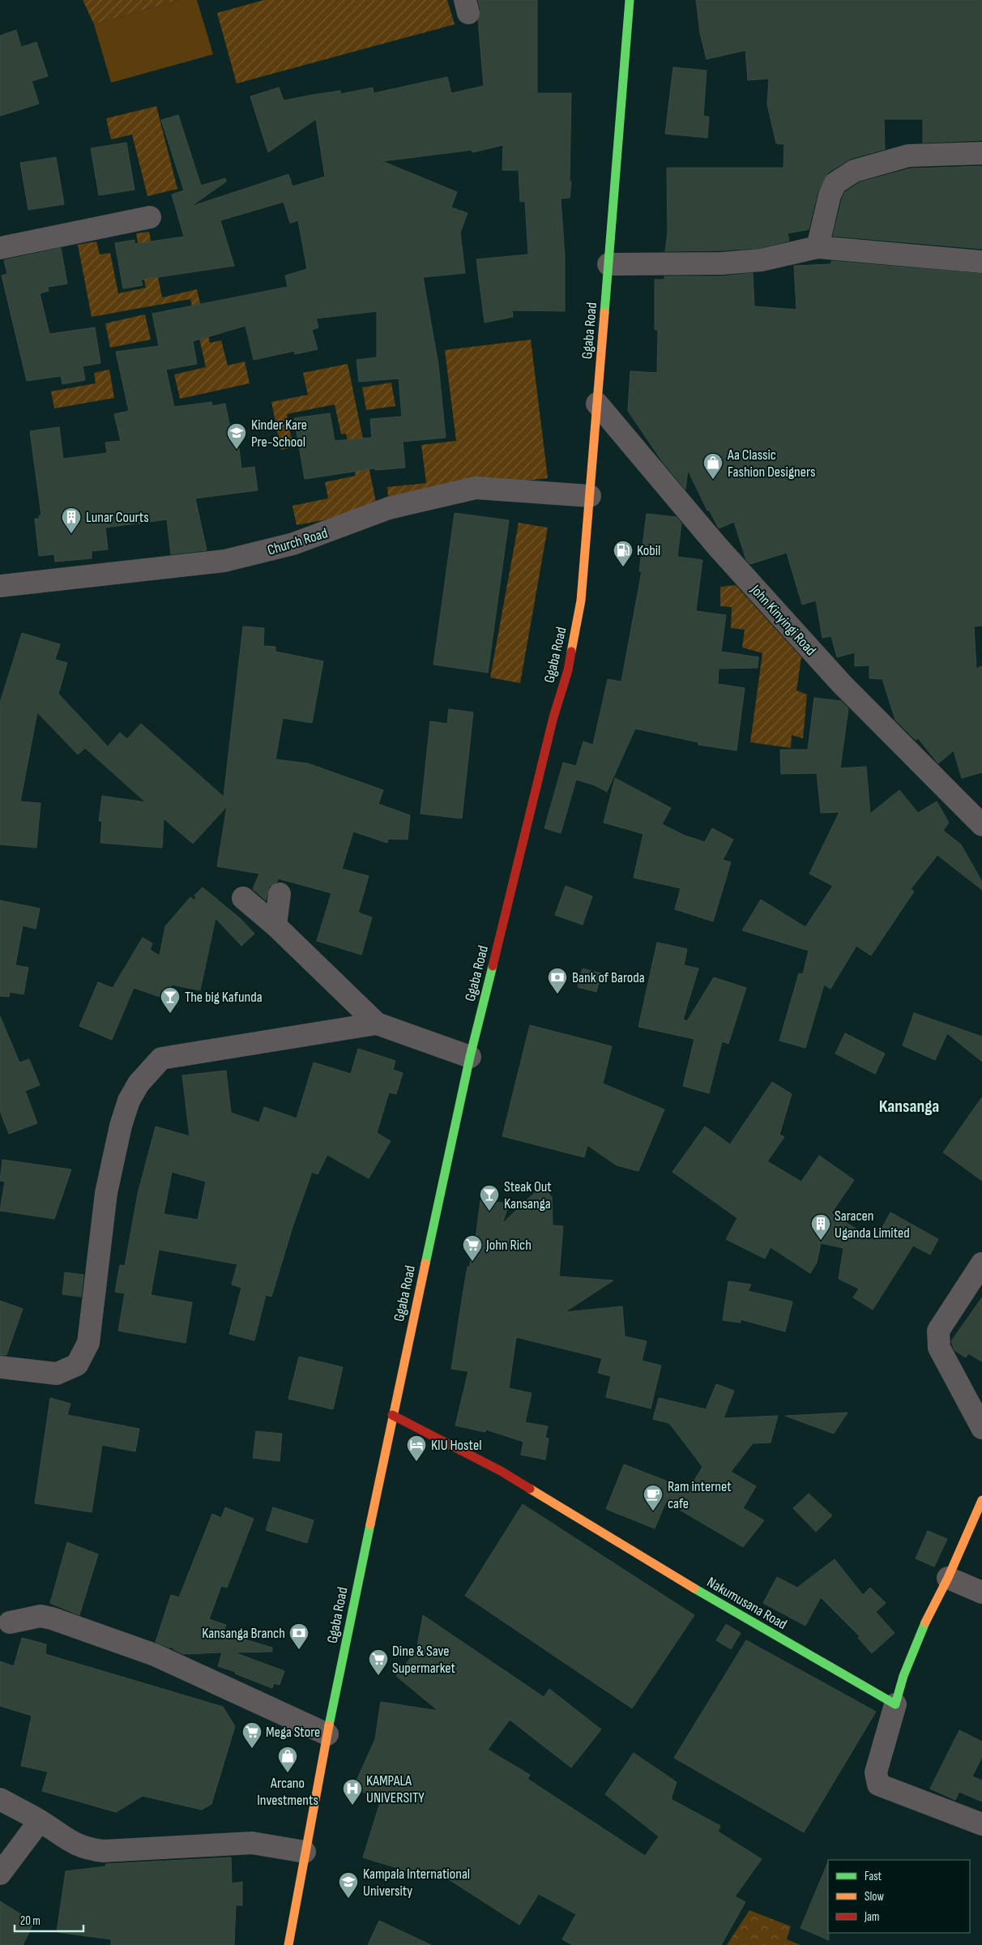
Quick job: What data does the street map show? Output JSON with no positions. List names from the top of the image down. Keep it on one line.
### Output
{"streets":{"main road":["Ggaba Road","Nakumusana Road"],"street":["Church Road","John Kinyingi Road"]},"crossings":[["Ggaba Road","Church Road"],["Ggaba Road","John Kinyingi Road"],["Ggaba Road","Nakumusana Road"]],"districts":["Kansanga"],"places":{"school or university":["Kinder Kare Pre-School","Kampala International University"],"shop":["Aa Classic Fashion Designers","Arcano Investments"],"building":["Lunar Courts","Saracen Uganda Limited"],"fuel station":["Kobil"],"bank":["Bank of Baroda","Kansanga Branch"],"bar":["The big Kafunda","Steak Out Kansanga"],"supermarket":["John Rich","Dine & Save Supermarket","Mega Store"],"hotel":["KIU Hostel"],"cafe":["Ram internet cafe"],"hospital":["KAMPALA UNIVERSITY"]},"legend":["Fast","Slow","Jam"],"scale_bar":"20 m"}
